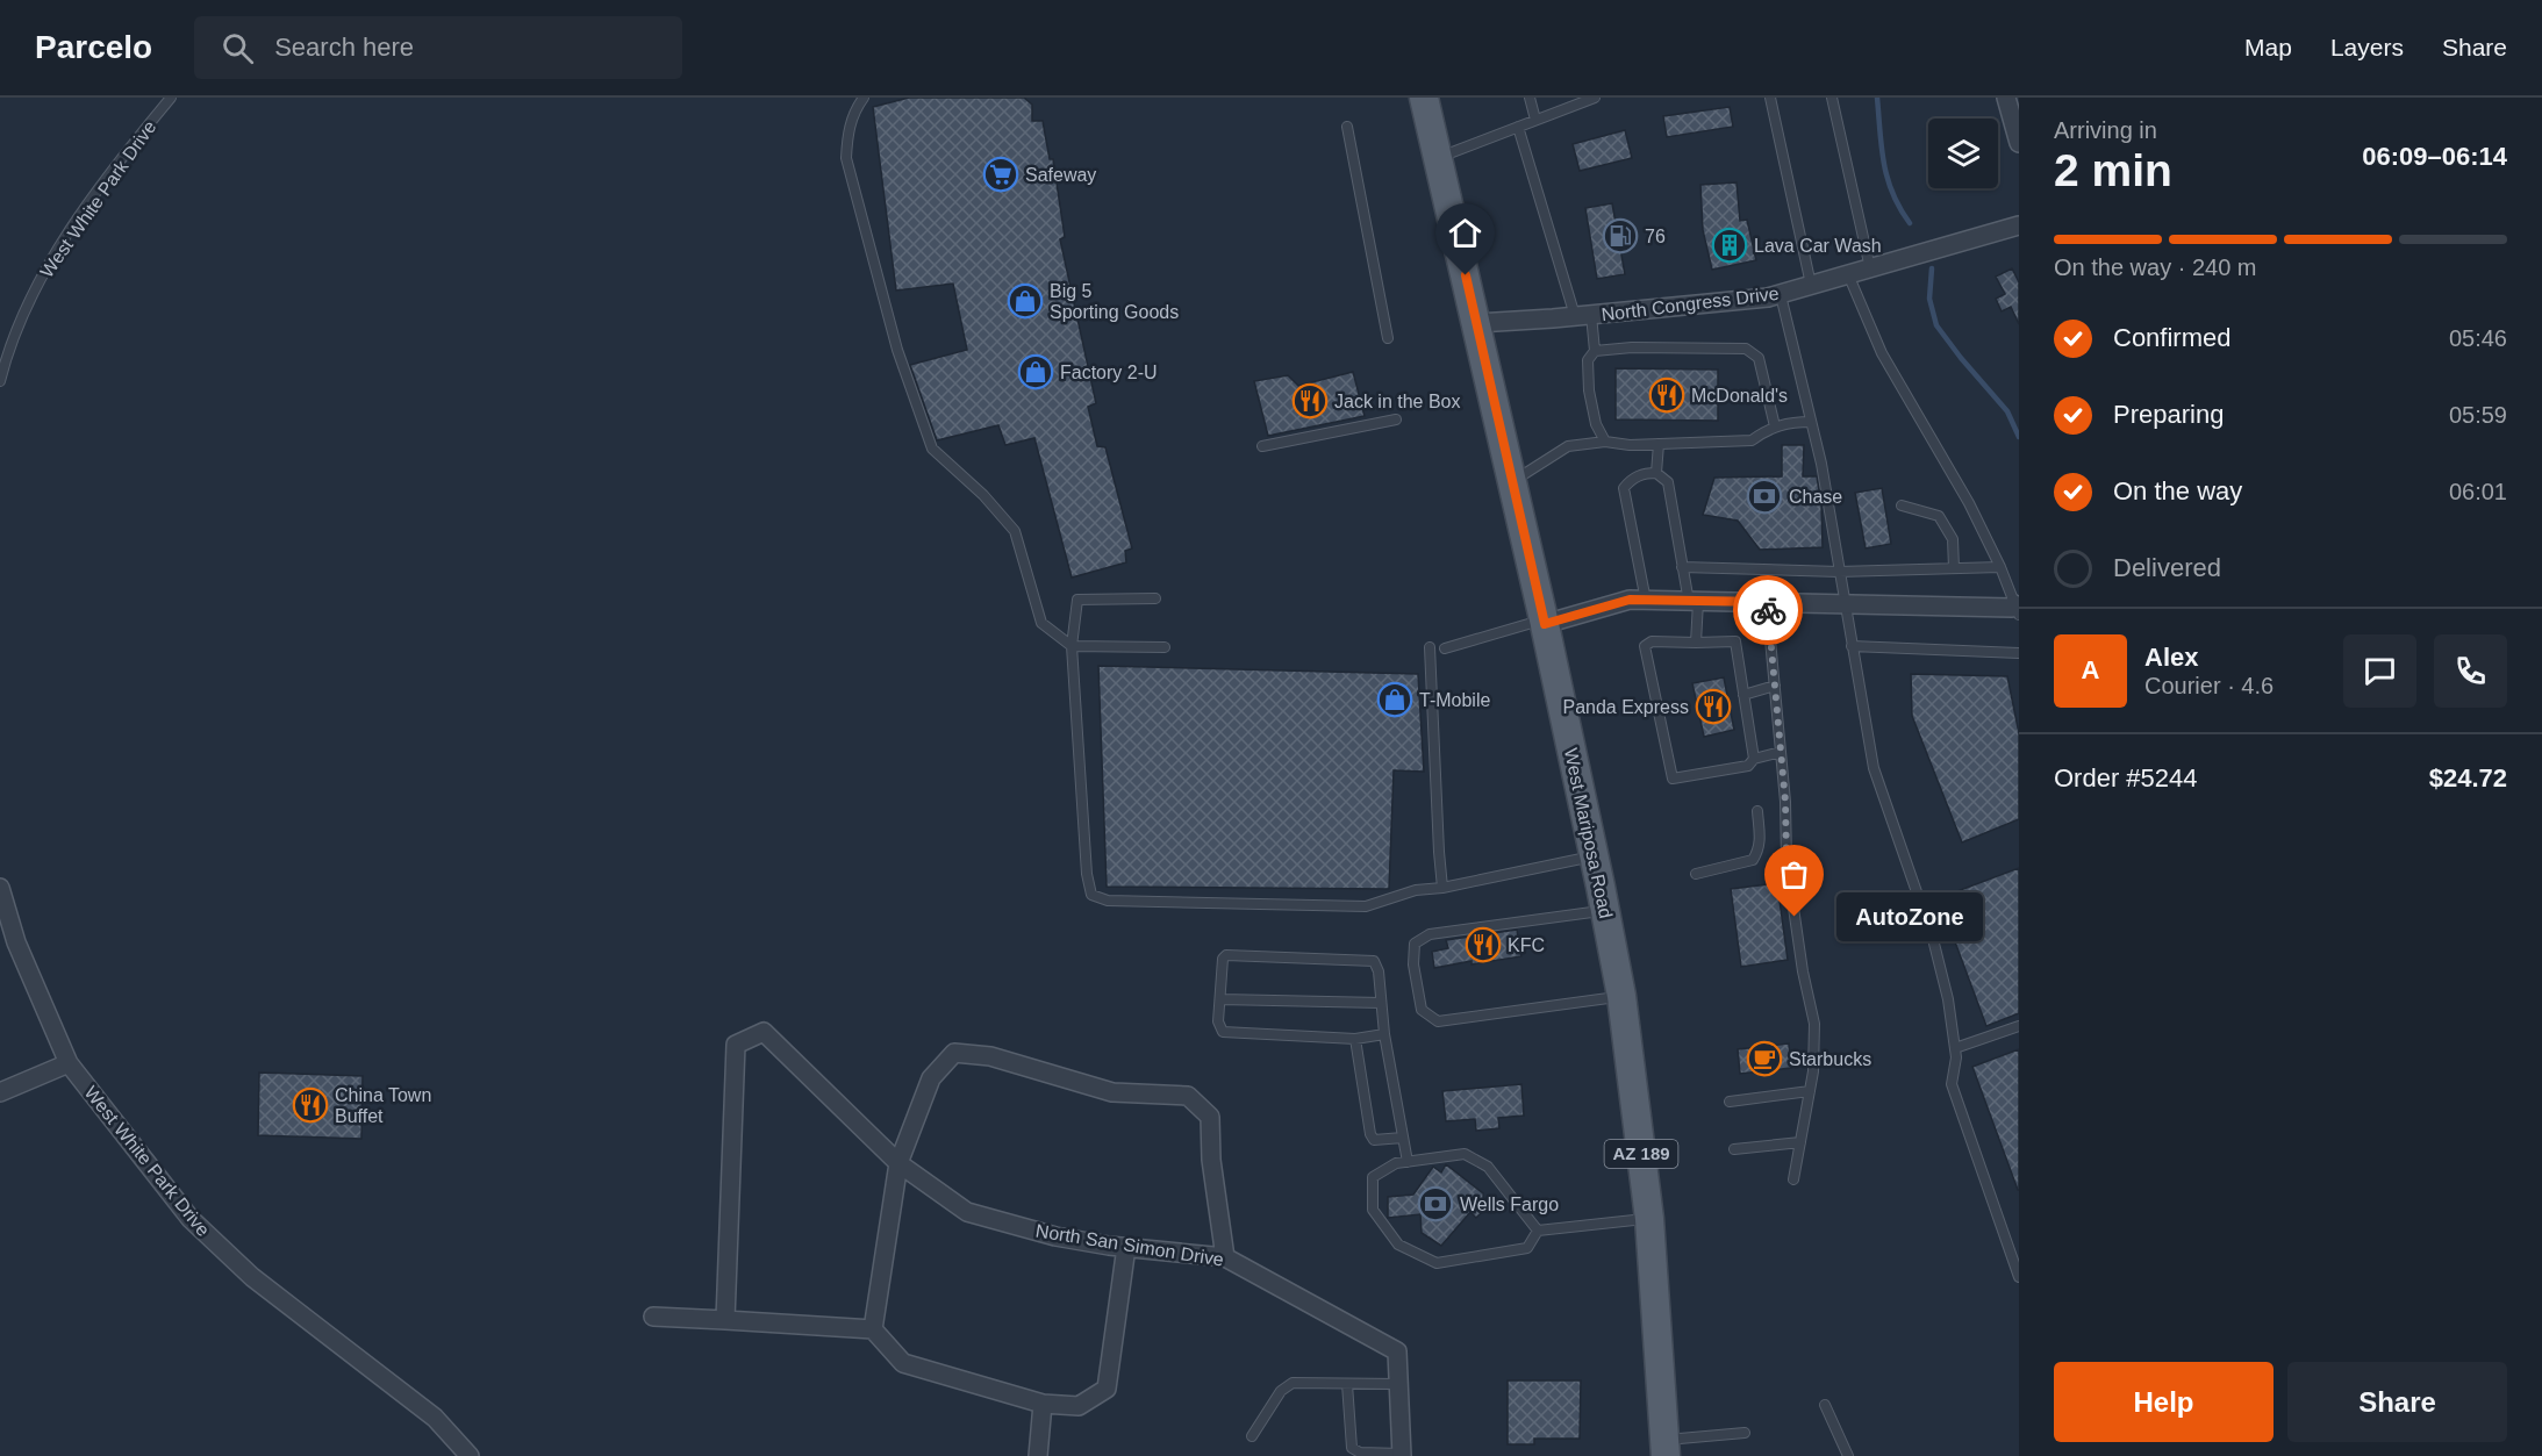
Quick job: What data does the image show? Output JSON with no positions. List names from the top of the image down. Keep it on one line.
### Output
{"streets":{"main road":["West Mariposa Road","AZ 189"],"street":["West White Park Drive","North Congress Drive","North San Simon Drive"]},"crossings":[["North Congress Drive","West Mariposa Road"]],"places":{"supermarket":["Safeway"],"fuel station":["76"],"building":["Lava Car Wash"],"shop":["Big 5 Sporting Goods","Factory 2-U","T-Mobile"],"restaurant":["McDonald's","Jack in the Box","Panda Express","KFC","China Town Buffet"],"bank":["Chase","Wells Fargo"],"other":["AutoZone"],"cafe":["Starbucks"]},"page":{"header":"Parcelo","search":"Search here","nav":["Map","Layers","Share"],"heading":["2 min","Arriving in","06:09–06:14"],"panel":["Alex","Courier · 4.6","Order #5244","$24.72"],"bar":"On the way · 240 m","list":[["Confirmed","05:46"],["Preparing","05:59"],["On the way","06:01"],"Delivered"],"round":"A","bubble":"AutoZone","buttons":["Help","Share"]}}
